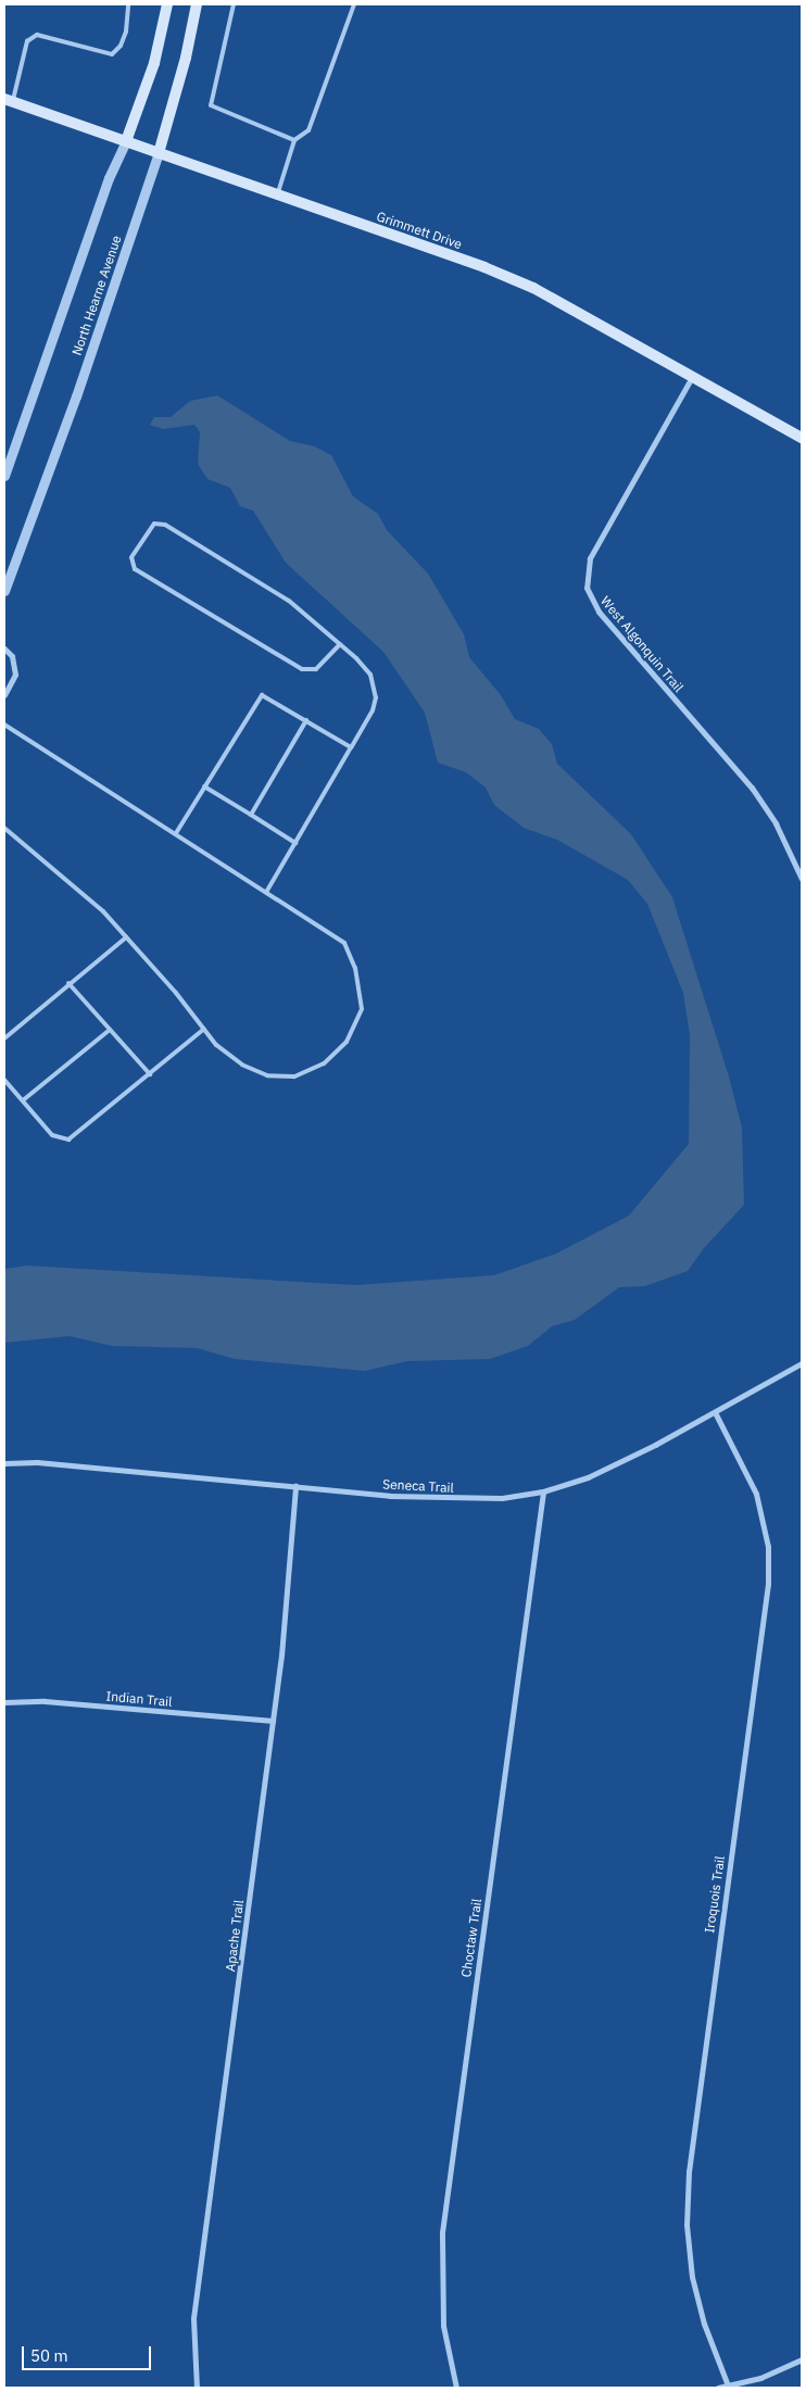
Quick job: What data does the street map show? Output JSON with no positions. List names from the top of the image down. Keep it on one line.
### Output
{"streets":{"main road":["Grimmett Drive","North Hearne Avenue"],"street":["West Algonquin Trail","Seneca Trail","Indian Trail","Iroquois Trail","Apache Trail","Choctaw Trail"]},"crossings":[["Grimmett Drive","North Hearne Avenue"],["Grimmett Drive","West Algonquin Trail"],["Seneca Trail","Iroquois Trail"],["Seneca Trail","Apache Trail"],["Seneca Trail","Choctaw Trail"],["Indian Trail","Apache Trail"]],"scale_bar":"50 m"}
